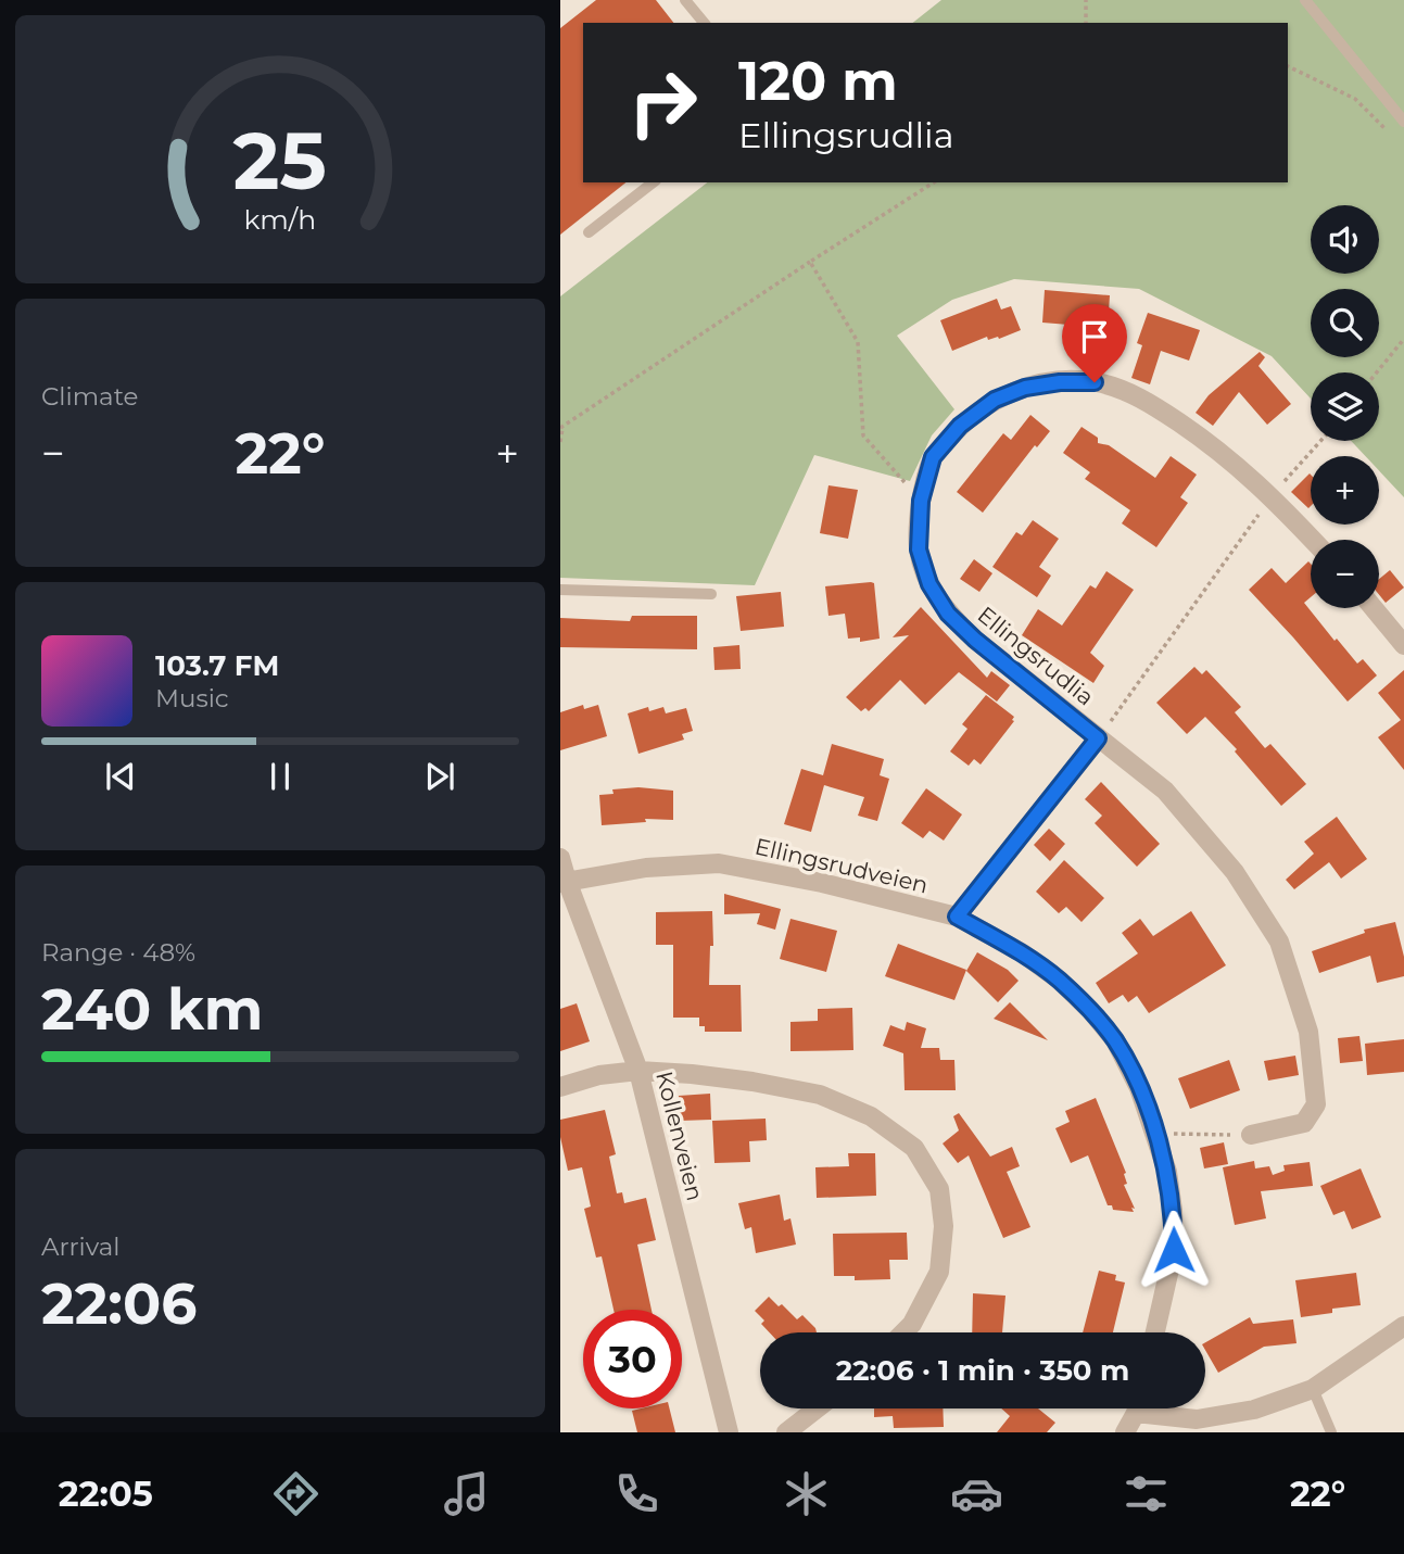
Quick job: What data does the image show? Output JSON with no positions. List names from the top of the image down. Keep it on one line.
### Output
{"streets":{"street":["Ellingsrudlia","Ellingsrudveien","Kollenveien"]},"crossings":[["Ellingsrudlia","Ellingsrudveien"],["Ellingsrudveien","Kollenveien"]],"page":{"turn":["120 m","Ellingsrudlia"],"map_buttons":["+","−"],"tile":["Climate",["Range · 48%","240 km"],["Arrival","22:06"]],"heat":["−","22°","+"],"song":["103.7 FM","Music"],"limit":"30","trip":"22:06 · 1 min · 350 m","tabs":["22:05","22°"],"gauge":["25","km/h"]}}
